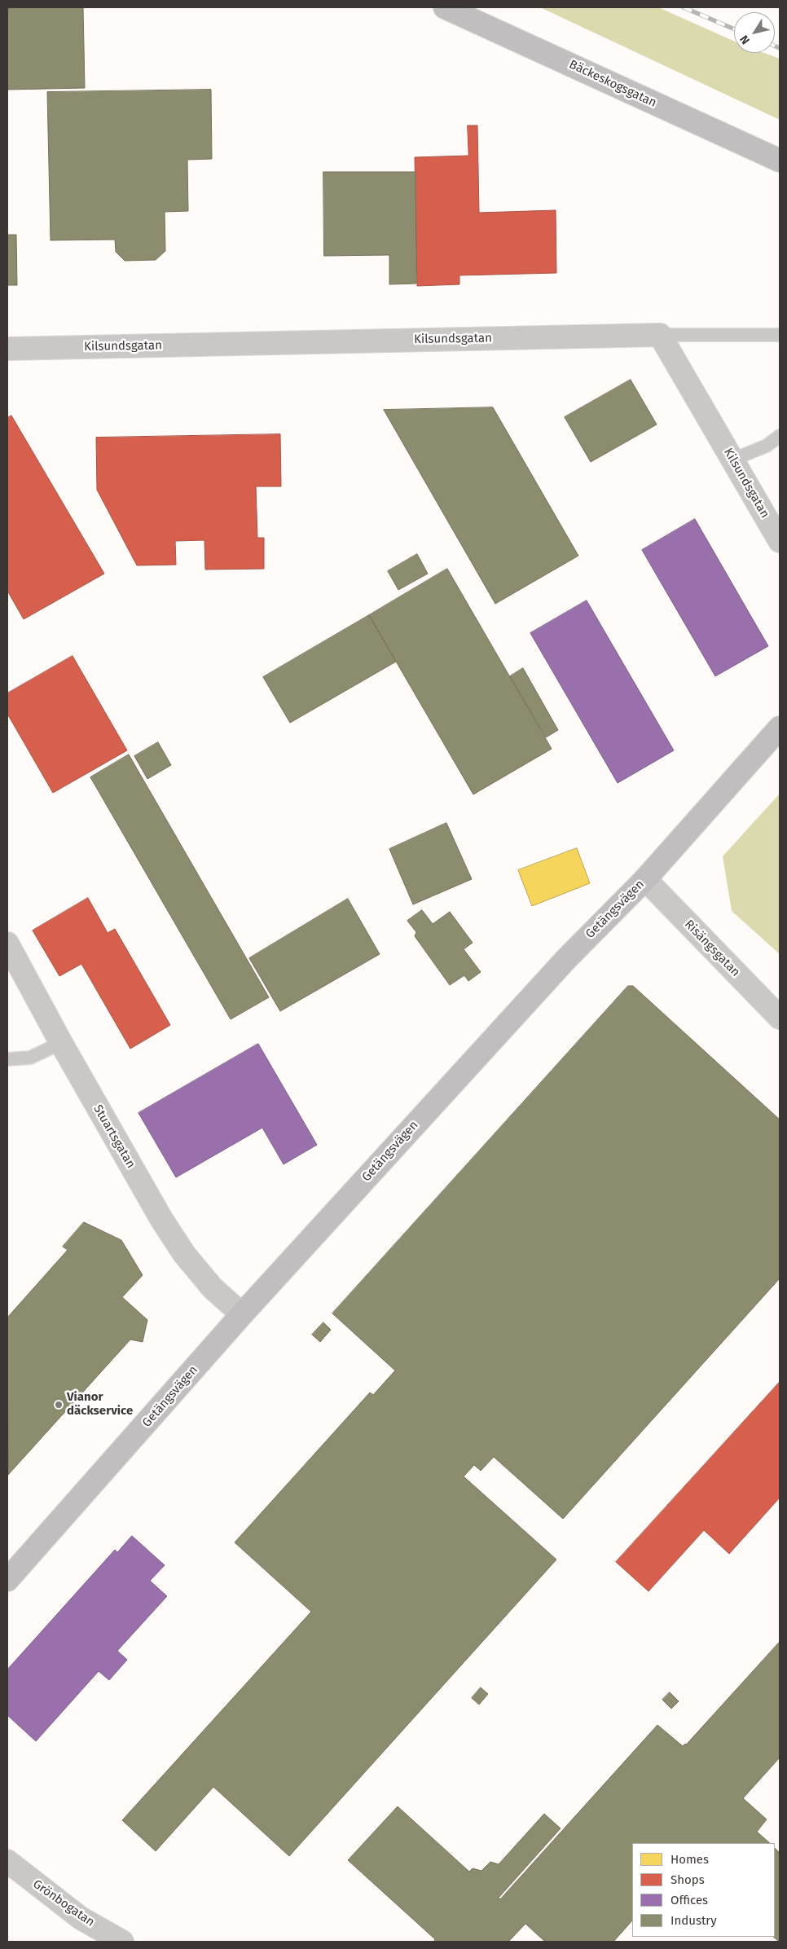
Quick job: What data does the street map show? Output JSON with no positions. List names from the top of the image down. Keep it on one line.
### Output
{"streets":{"street":["Bäckeskogsgatan","Kilsundsgatan","Getängsvägen","Risängsgatan","Stuartsgatan","Grönbogatan"]},"crossings":[["Getängsvägen","Risängsgatan"],["Getängsvägen","Stuartsgatan"]],"places":["Vianor däckservice"],"legend":["Homes","Shops","Offices","Industry"],"north":"bottom left"}
